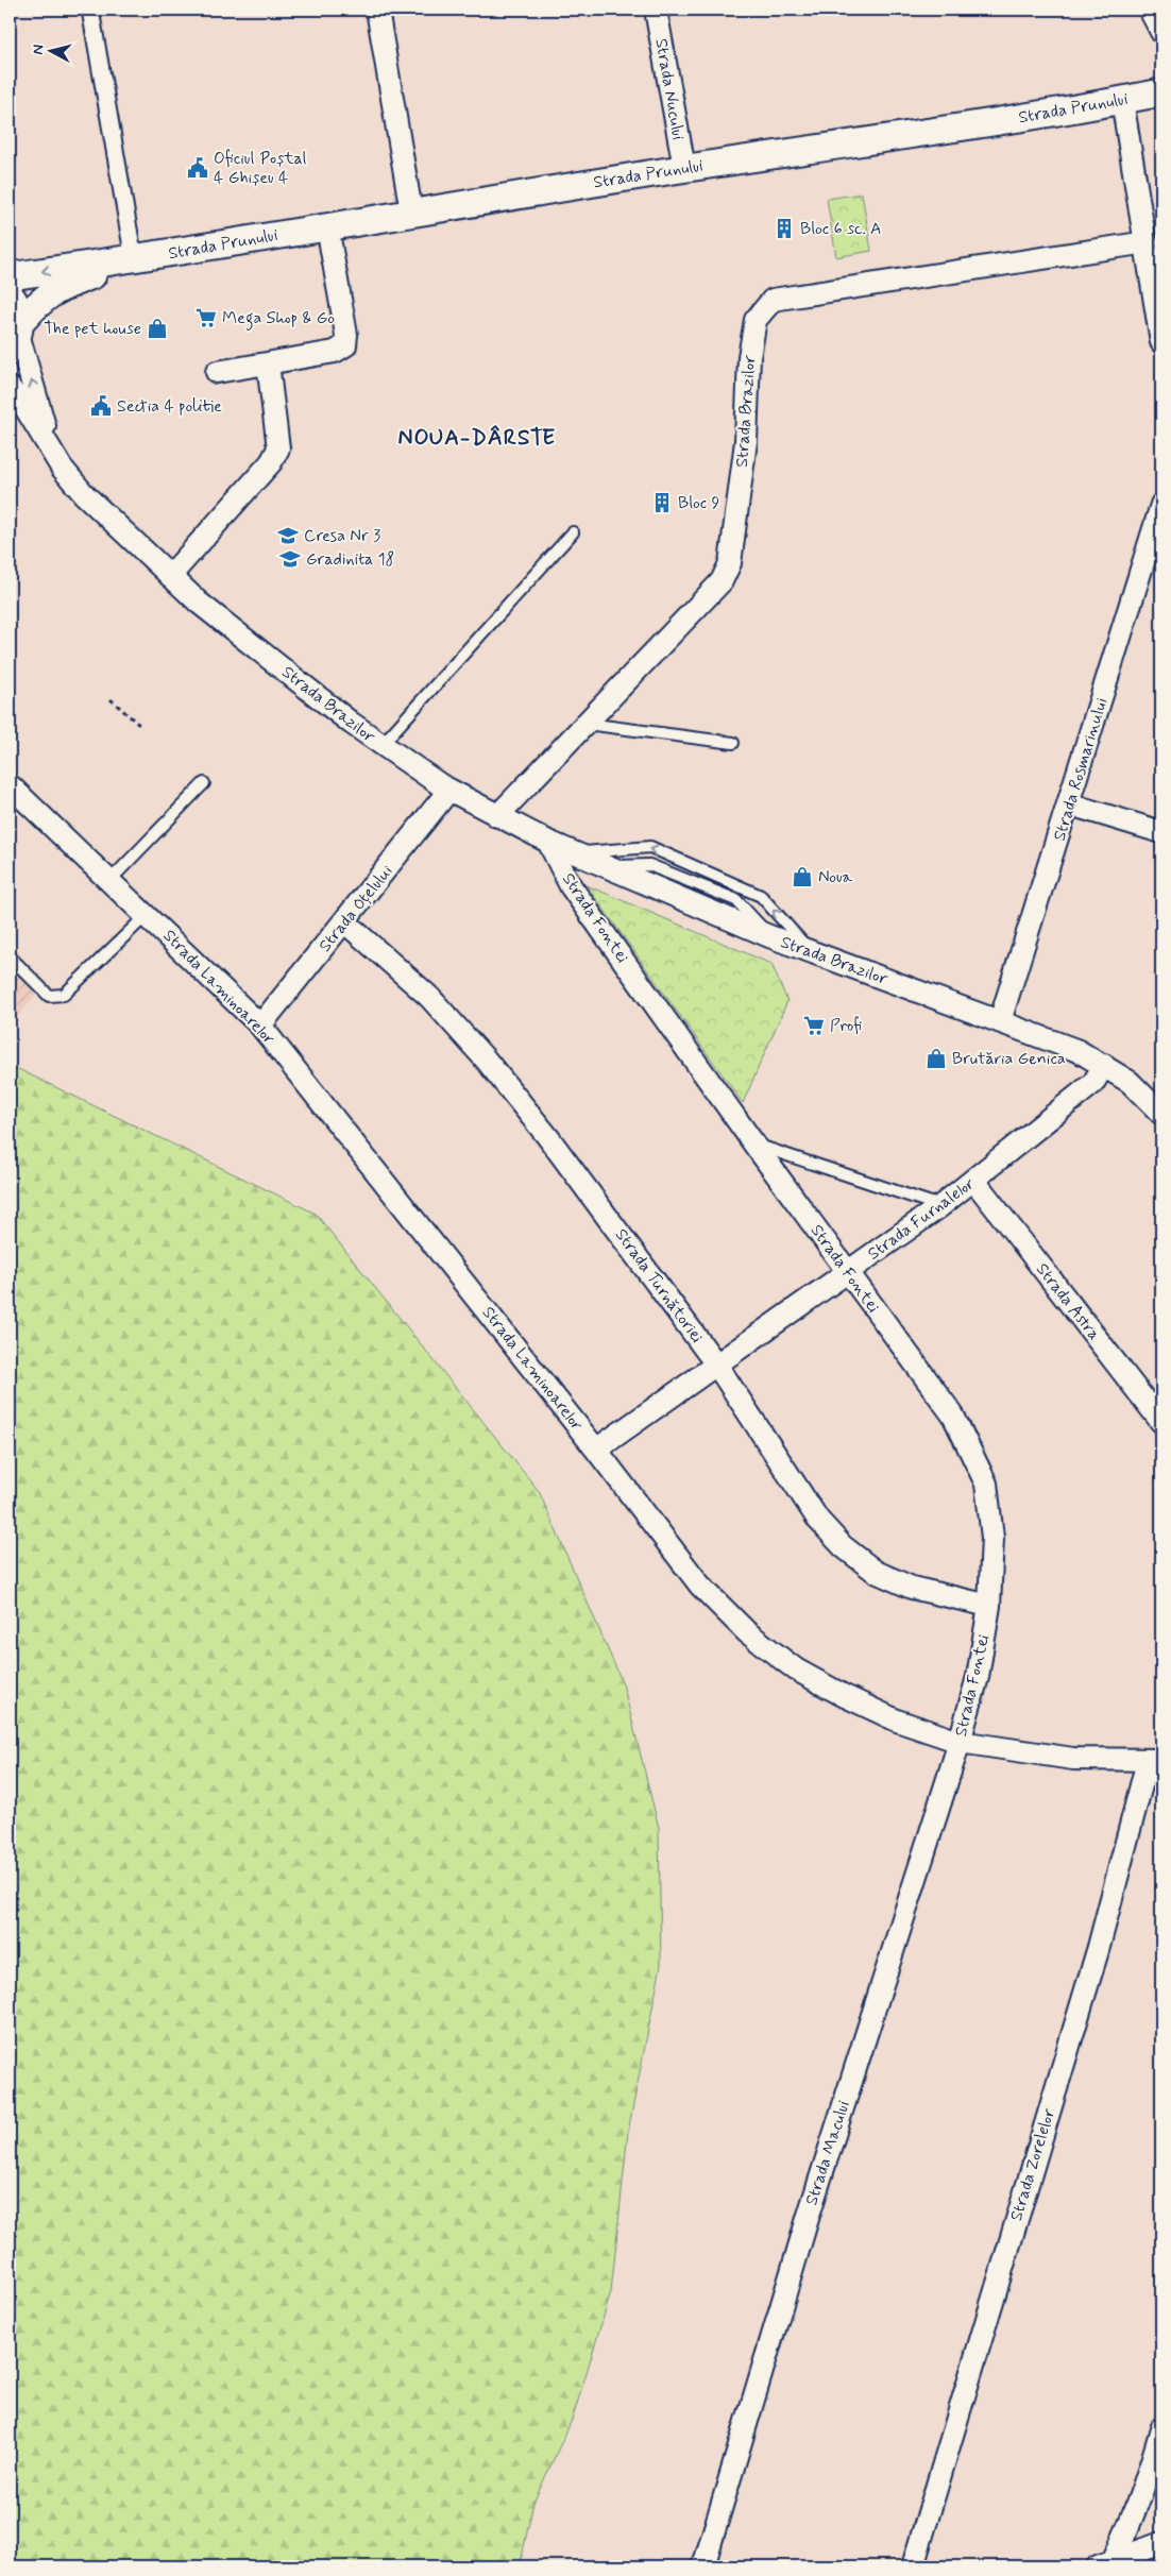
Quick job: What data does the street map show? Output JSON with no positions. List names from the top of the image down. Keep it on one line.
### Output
{"streets":{"street":["Strada Nucului","Strada Prunului","Strada Brazilor","Strada Rosmarinului","Strada Oțelului","Strada Fontei","Strada Laminoarelor","Strada Furnalelor","Strada Turnătoriei","Strada Astra","Strada Macului","Strada Zorelelor"]},"crossings":[["Strada Nucului","Strada Prunului"],["Strada Prunului","Strada Brazilor"],["Strada Brazilor","Strada Rosmarinului"],["Strada Brazilor","Strada Oțelului"],["Strada Brazilor","Strada Fontei"],["Strada Brazilor","Strada Furnalelor"],["Strada Oțelului","Strada Laminoarelor"],["Strada Oțelului","Strada Turnătoriei"],["Strada Fontei","Strada Laminoarelor"],["Strada Fontei","Strada Furnalelor"],["Strada Fontei","Strada Turnătoriei"],["Strada Fontei","Strada Macului"],["Strada Laminoarelor","Strada Furnalelor"],["Strada Laminoarelor","Strada Macului"],["Strada Laminoarelor","Strada Zorelelor"],["Strada Furnalelor","Strada Turnătoriei"],["Strada Furnalelor","Strada Astra"]],"districts":["NOUA-DÂRSTE"],"places":{"public building":["Oficiul Poștal 4 Ghișeu 4","Sectia 4 politie"],"building":["Bloc 6 sc. A","Bloc 9"],"supermarket":["Mega Shop & Go","Profi"],"shop":["The pet house","Noua","Brutăria Genica"],"school or university":["Cresa Nr 3","Gradinita 18"]},"north":"left"}
